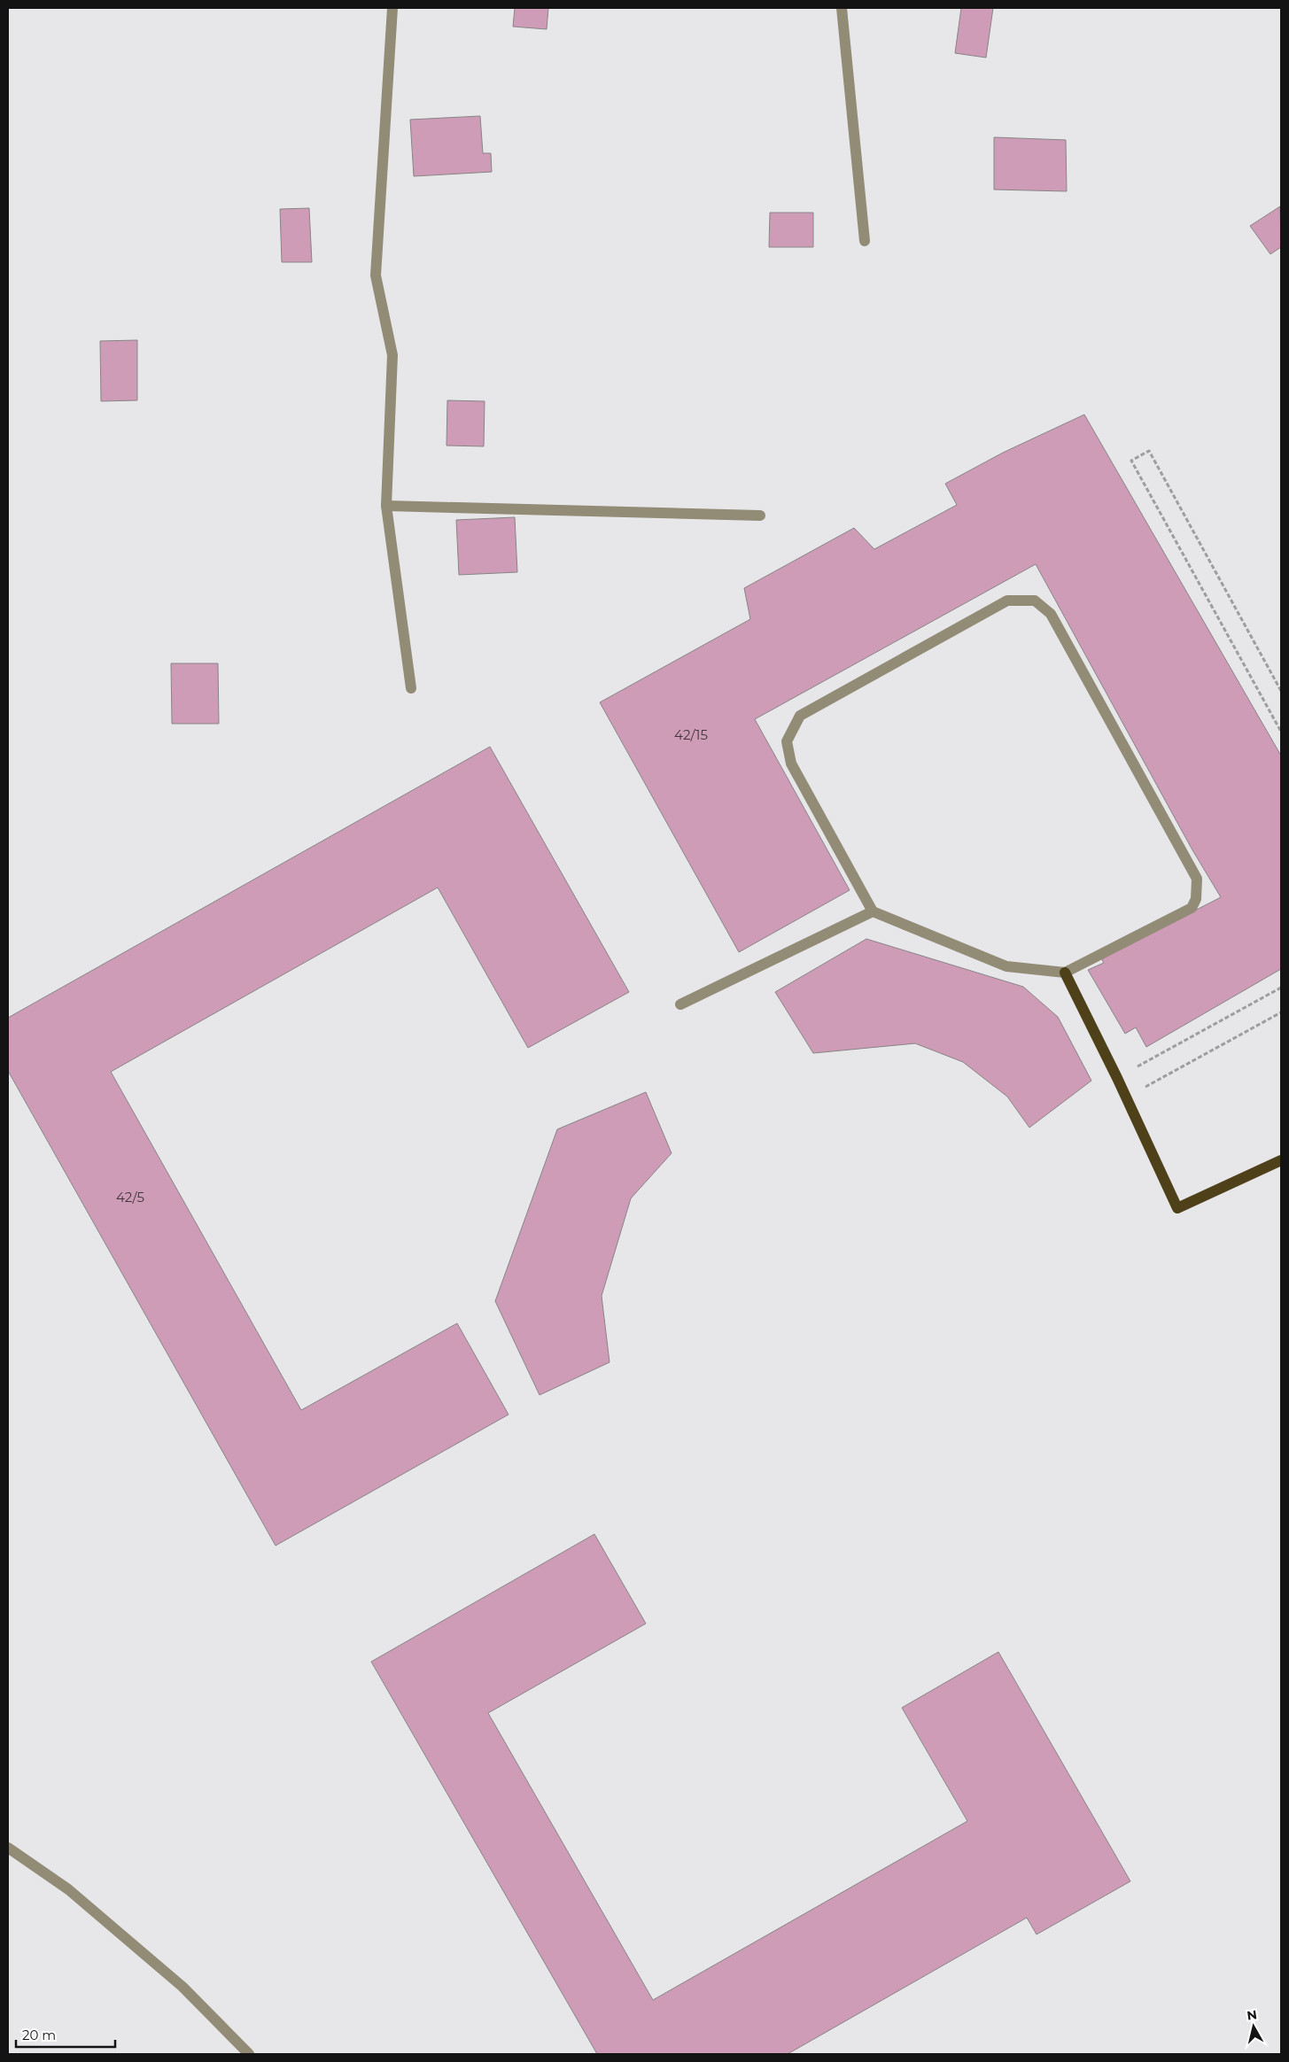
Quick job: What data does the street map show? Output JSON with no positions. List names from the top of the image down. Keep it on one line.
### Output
{"house_numbers":["42/15","42/5"],"scale_bar":"20 m","north":"top"}
